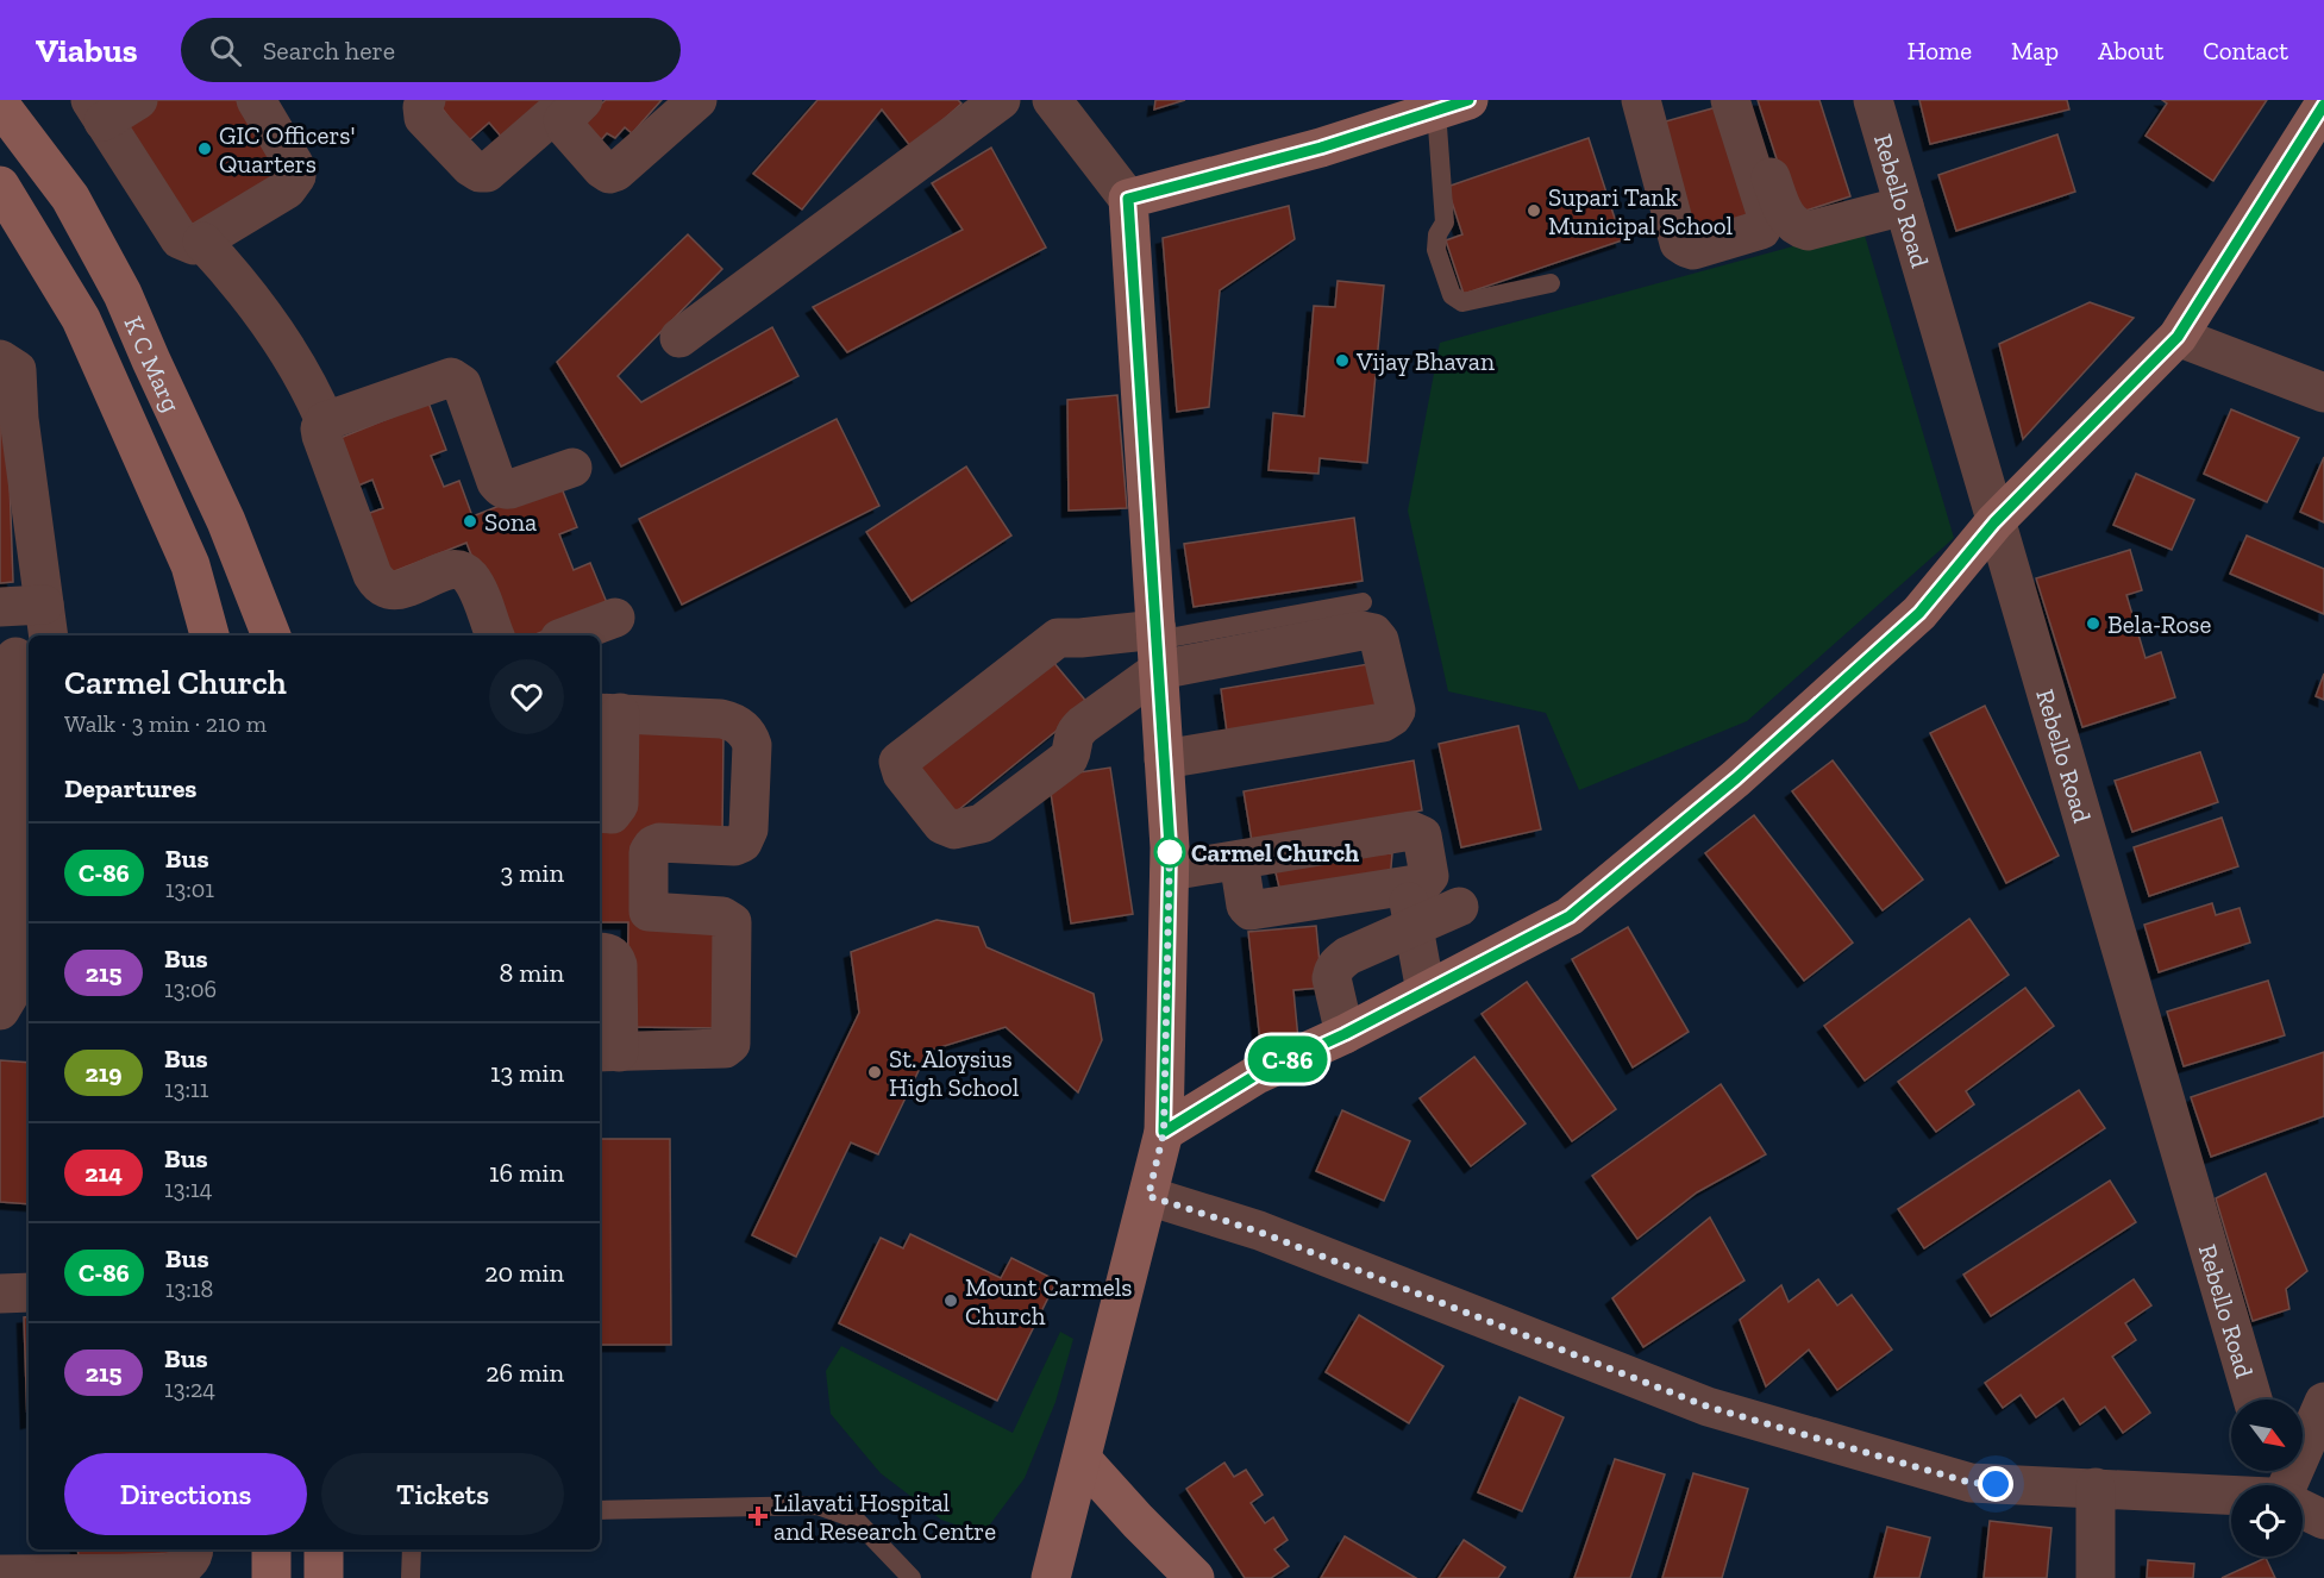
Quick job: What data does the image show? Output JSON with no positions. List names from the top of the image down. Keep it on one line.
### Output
{"streets":{"main road":["K C Marg"],"street":["Rebello Road"]},"places":{"other":["GIC Officers' Quarters","Supari Tank Municipal School","Vijay Bhavan","Sona","Bela-Rose","Carmel Church","St. Aloysius High School","Mount Carmels Church"],"health":["Lilavati Hospital and Research Centre"]},"lines":["bus line C-86"],"north":"bottom right","page":{"header":"Viabus","search":"Search here","nav":["Home","Map","About","Contact"],"on_map":"C-86","heading":[["Carmel Church","Walk · 3 min · 210 m"],"Departures"],"list":[{"mark":"C-86","name":"Bus","note":"13:01","value":"3 min"},{"mark":"215","name":"Bus","note":"13:06","value":"8 min"},{"mark":"219","name":"Bus","note":"13:11","value":"13 min"},{"mark":"214","name":"Bus","note":"13:14","value":"16 min"},{"mark":"C-86","name":"Bus","note":"13:18","value":"20 min"},{"mark":"215","name":"Bus","note":"13:24","value":"26 min"}],"buttons":["Directions","Tickets"]}}
